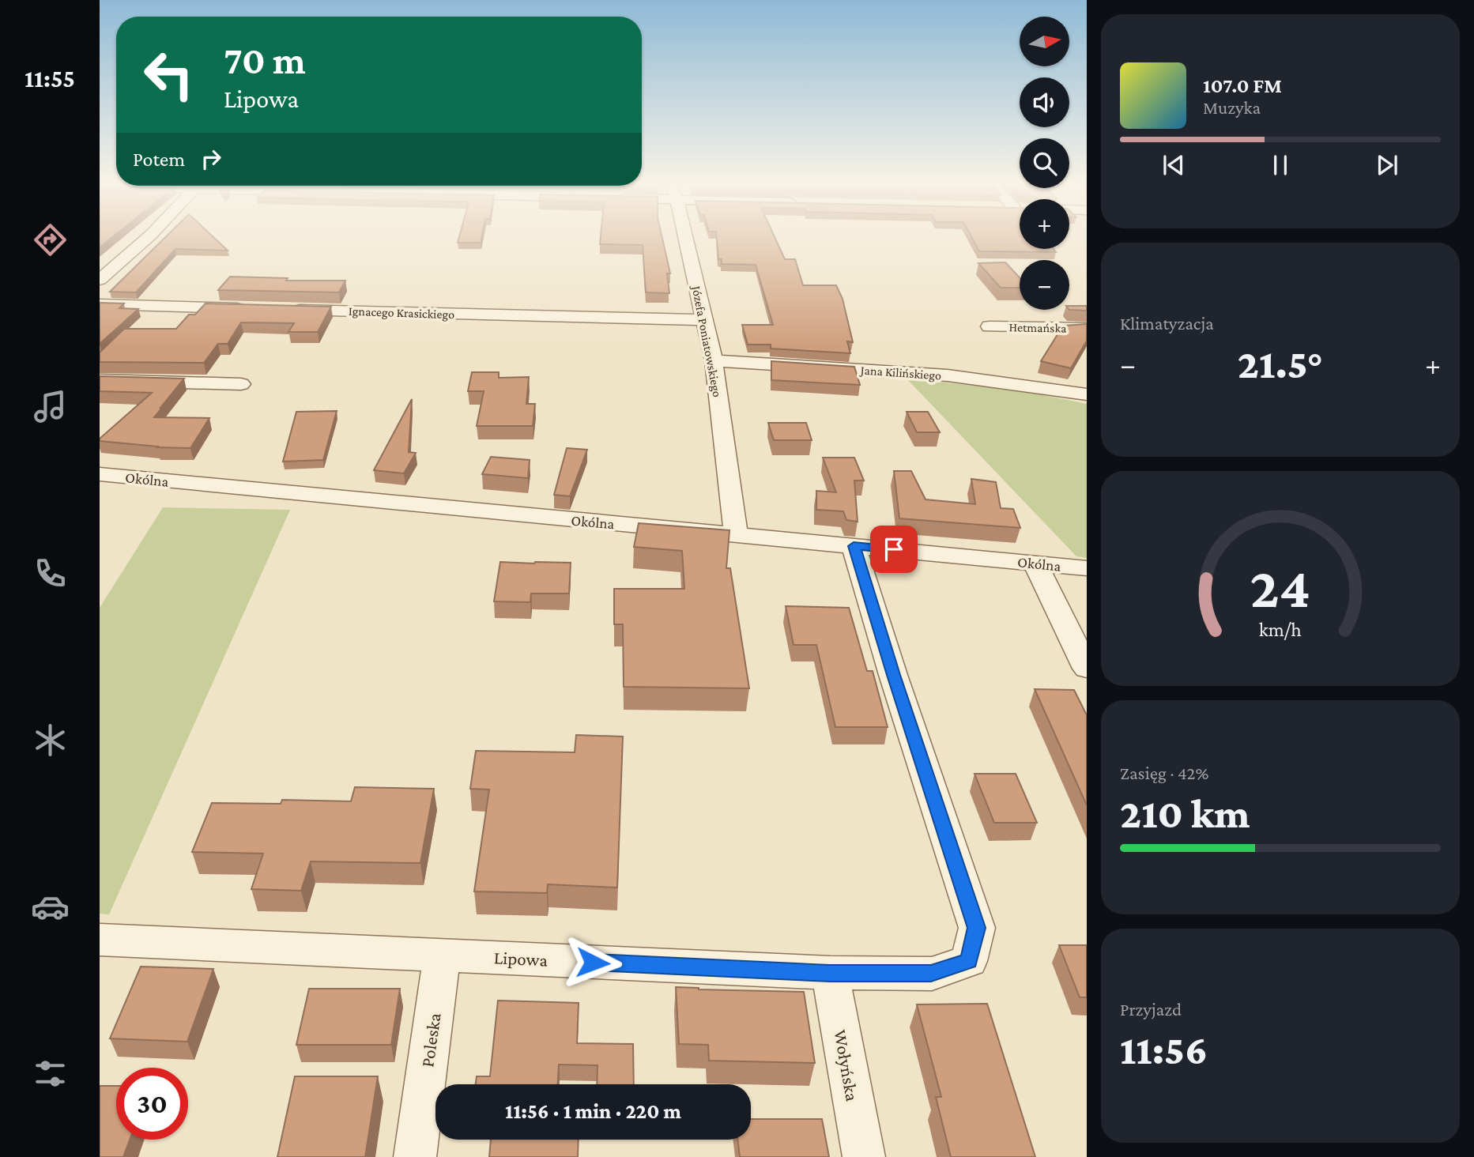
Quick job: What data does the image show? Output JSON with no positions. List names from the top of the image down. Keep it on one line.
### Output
{"streets":{"street":["Ignacego Krasickiego","Hetmańska","Józefa Poniatowskiego","Jana Kilińskiego","Okólna","Lipowa","Poleska","Wołyńska"]},"crossings":[["Ignacego Krasickiego","Józefa Poniatowskiego"],["Józefa Poniatowskiego","Jana Kilińskiego"],["Józefa Poniatowskiego","Okólna"],["Okólna","Lipowa"],["Lipowa","Poleska"],["Lipowa","Wołyńska"]],"north":"right","page":{"tabs":"11:55","map_buttons":["+","−"],"turn":["70 m","Lipowa"],"song":["107.0 FM","Muzyka"],"then":"Potem","tile":["Klimatyzacja",["Zasięg · 42%","210 km"],["Przyjazd","11:56"]],"heat":["−","21.5°","+"],"limit":"30","trip":"11:56 · 1 min · 220 m","gauge":["24","km/h"]}}
